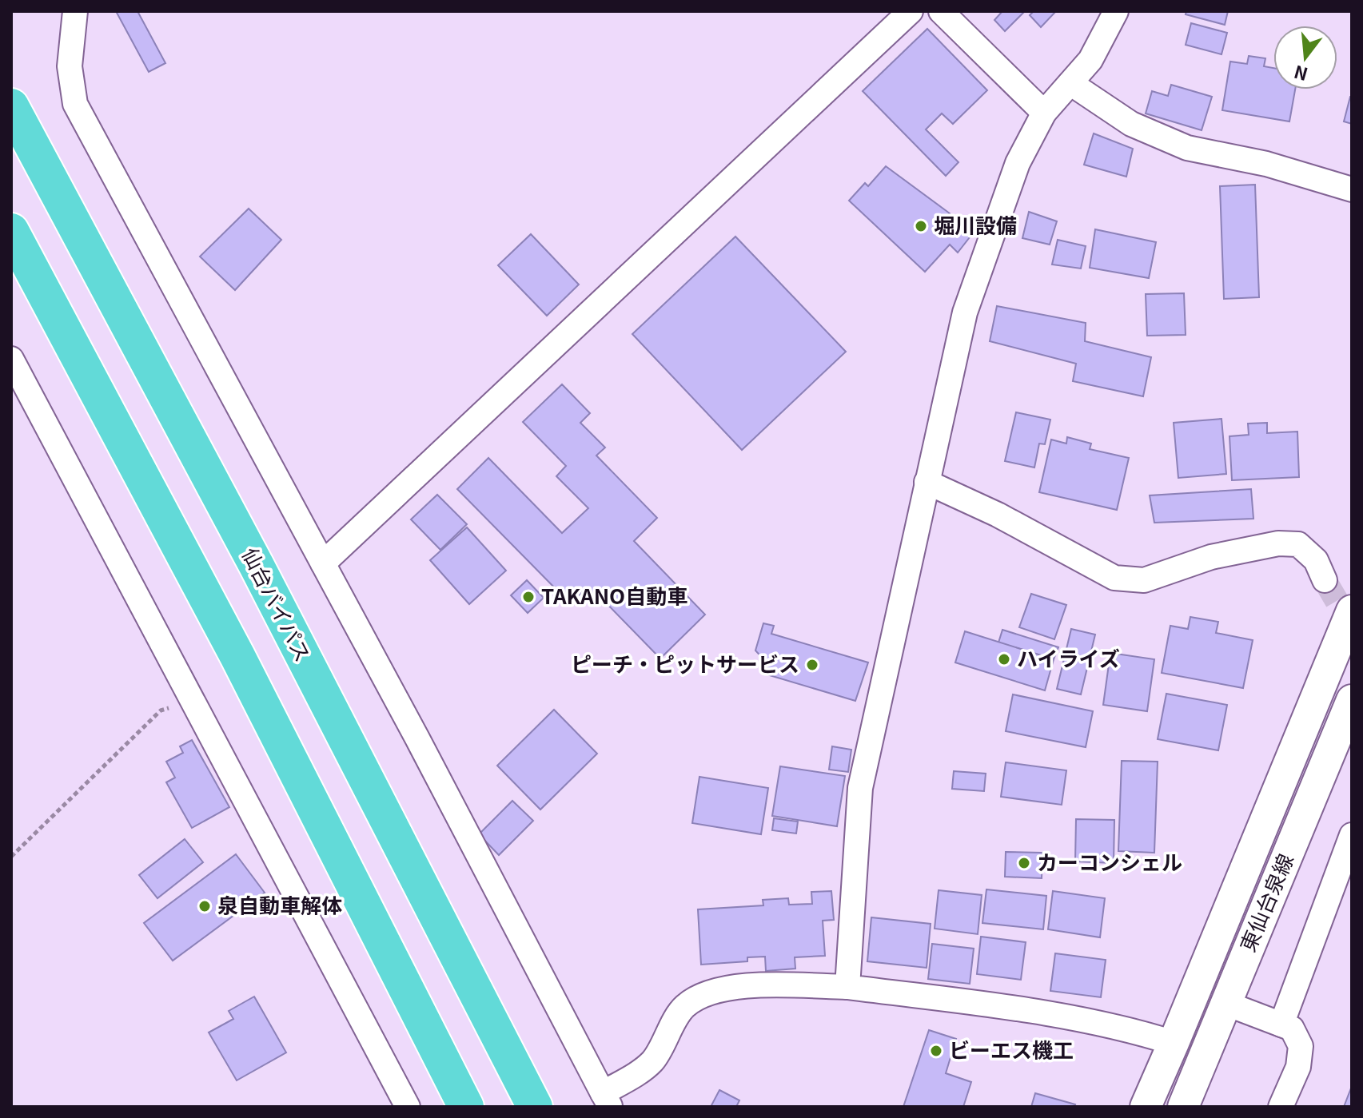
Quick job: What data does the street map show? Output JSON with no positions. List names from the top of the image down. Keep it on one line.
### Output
{"streets":{"highway":["仙台バイパス"],"street":["東仙台泉線"]},"places":["堀川設備","TAKANO自動車","ハイライズ","ピーチ・ピットサービス","カーコンシェル","泉自動車解体","ビーエス機工"],"north":"bottom"}
